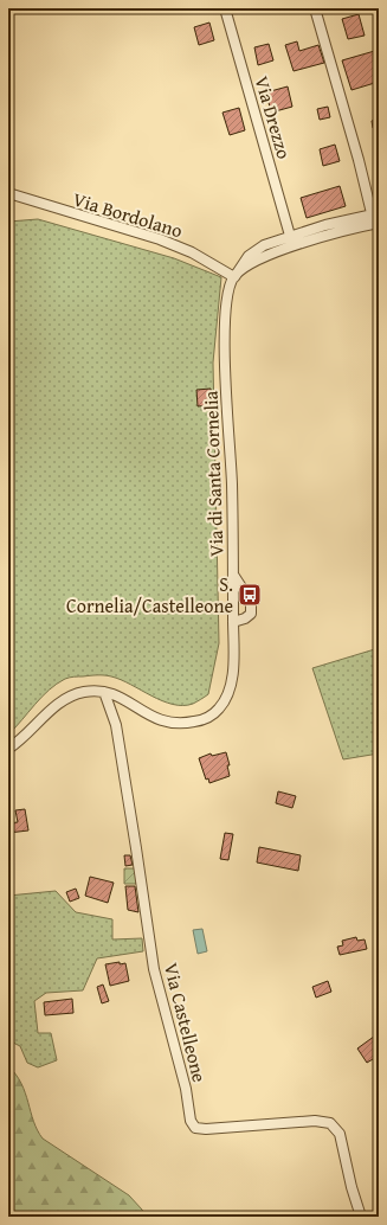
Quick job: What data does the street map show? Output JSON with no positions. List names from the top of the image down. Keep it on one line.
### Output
{"streets":{"street":["Via Drezzo","Via Bordolano","Via di Santa Cornelia","Via Castelleone"]},"crossings":[["Via Drezzo","Via di Santa Cornelia"],["Via Bordolano","Via di Santa Cornelia"],["Via di Santa Cornelia","Via Castelleone"]],"places":{"bus stop":["S. Cornelia/Castelleone"]}}
